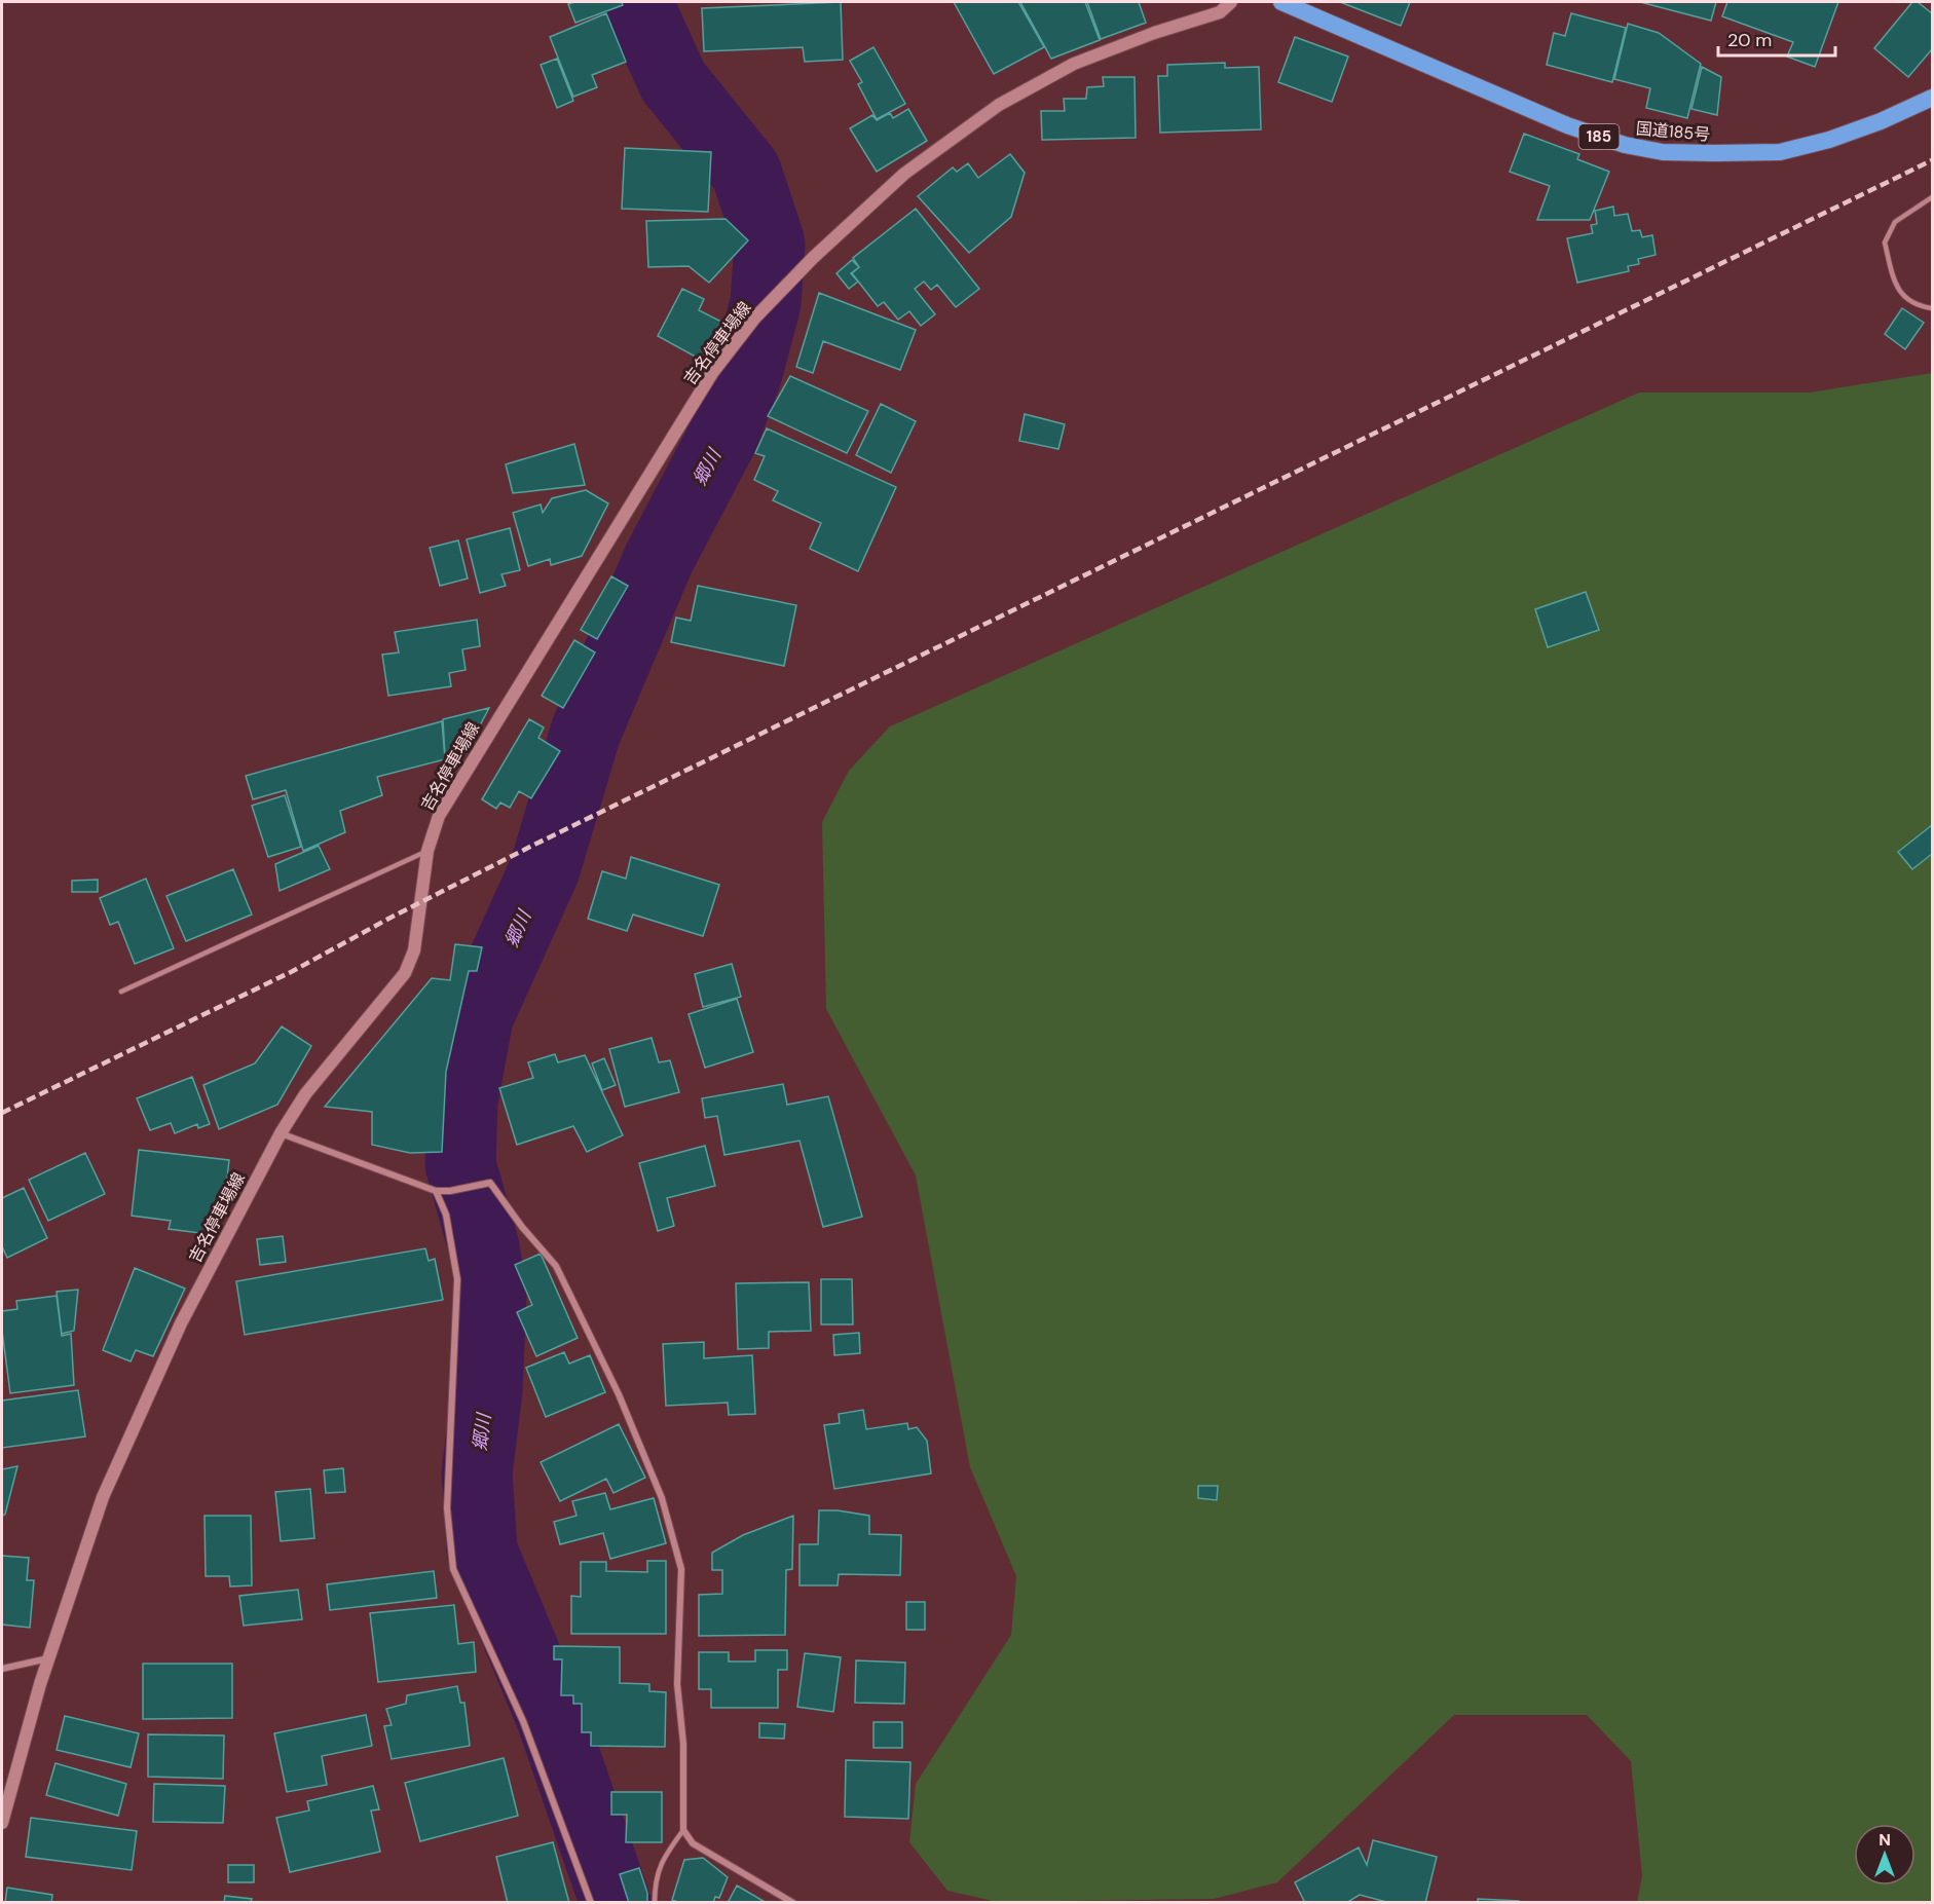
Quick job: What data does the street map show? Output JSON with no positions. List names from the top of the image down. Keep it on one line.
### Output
{"streets":{"highway":["国道185号","185"],"main road":["吉名停車場線"]},"water":["郷川"],"scale_bar":"20 m","north":"top"}
